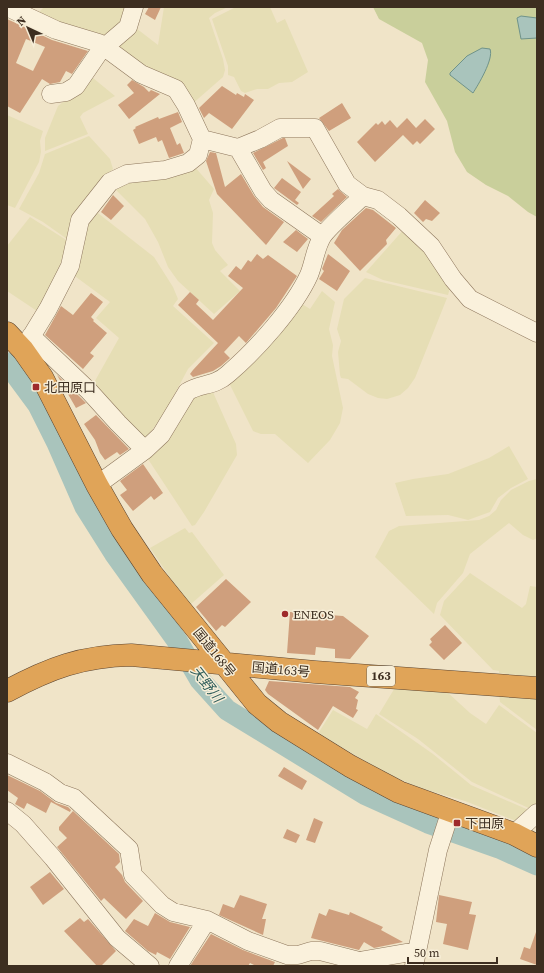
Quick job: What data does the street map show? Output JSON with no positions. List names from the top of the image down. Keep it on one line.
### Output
{"streets":{"highway":["国道168号","国道163号","163"]},"crossings":[["国道168号","国道163号"]],"water":["天野川"],"places":{"transit":["北田原口","下田原"],"other":["ENEOS"]},"scale_bar":"50 m","north":"top left"}
